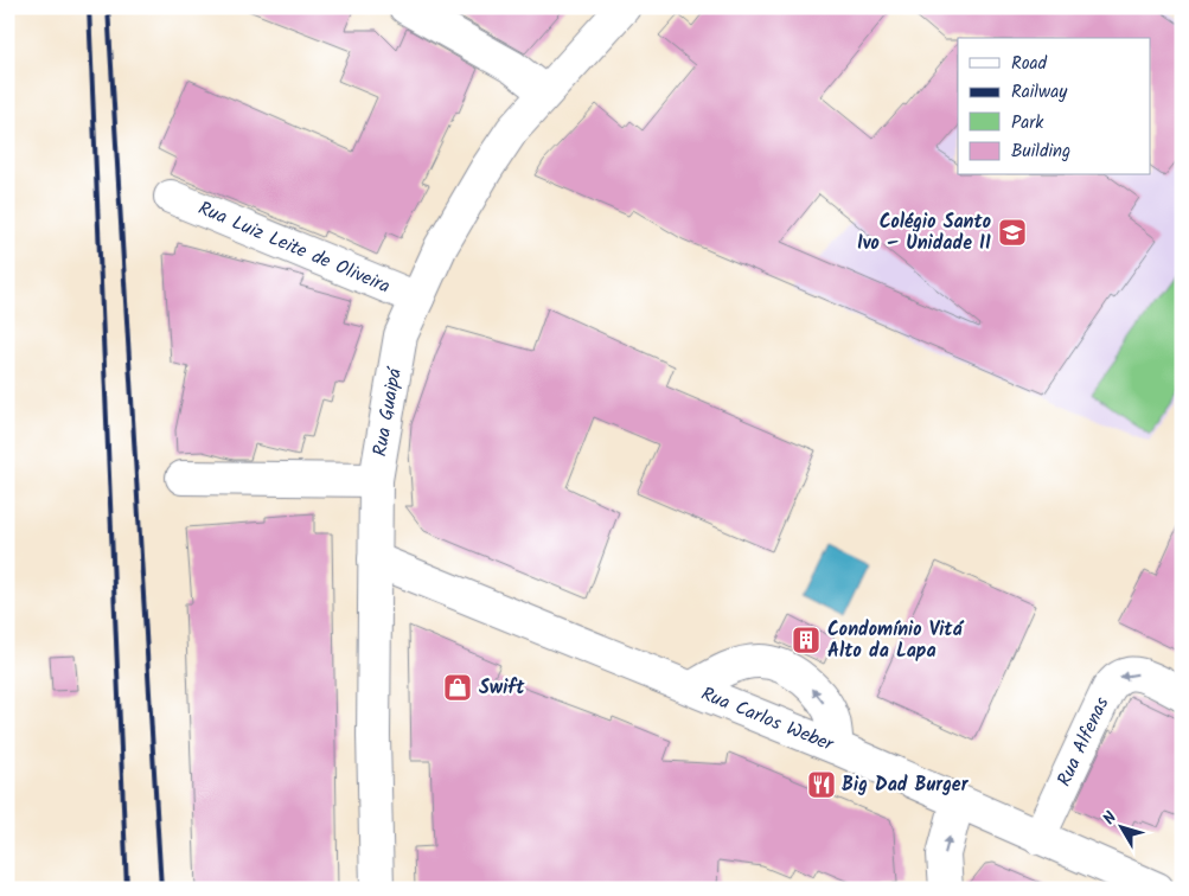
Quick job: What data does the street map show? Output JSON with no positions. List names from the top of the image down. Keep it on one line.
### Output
{"streets":{"street":["Rua Luiz Leite de Oliveira","Rua Guaipá","Rua Carlos Weber","Rua Alfenas"]},"crossings":[["Rua Luiz Leite de Oliveira","Rua Guaipá"],["Rua Guaipá","Rua Carlos Weber"],["Rua Carlos Weber","Rua Alfenas"]],"one_way":["Rua Alfenas"],"places":{"school or university":["Colégio Santo Ivo – Unidade II"],"building":["Condomínio Vitá Alto da Lapa"],"shop":["Swift"],"restaurant":["Big Dad Burger"]},"legend":["Road","Railway","Park","Building"],"north":"top left"}
